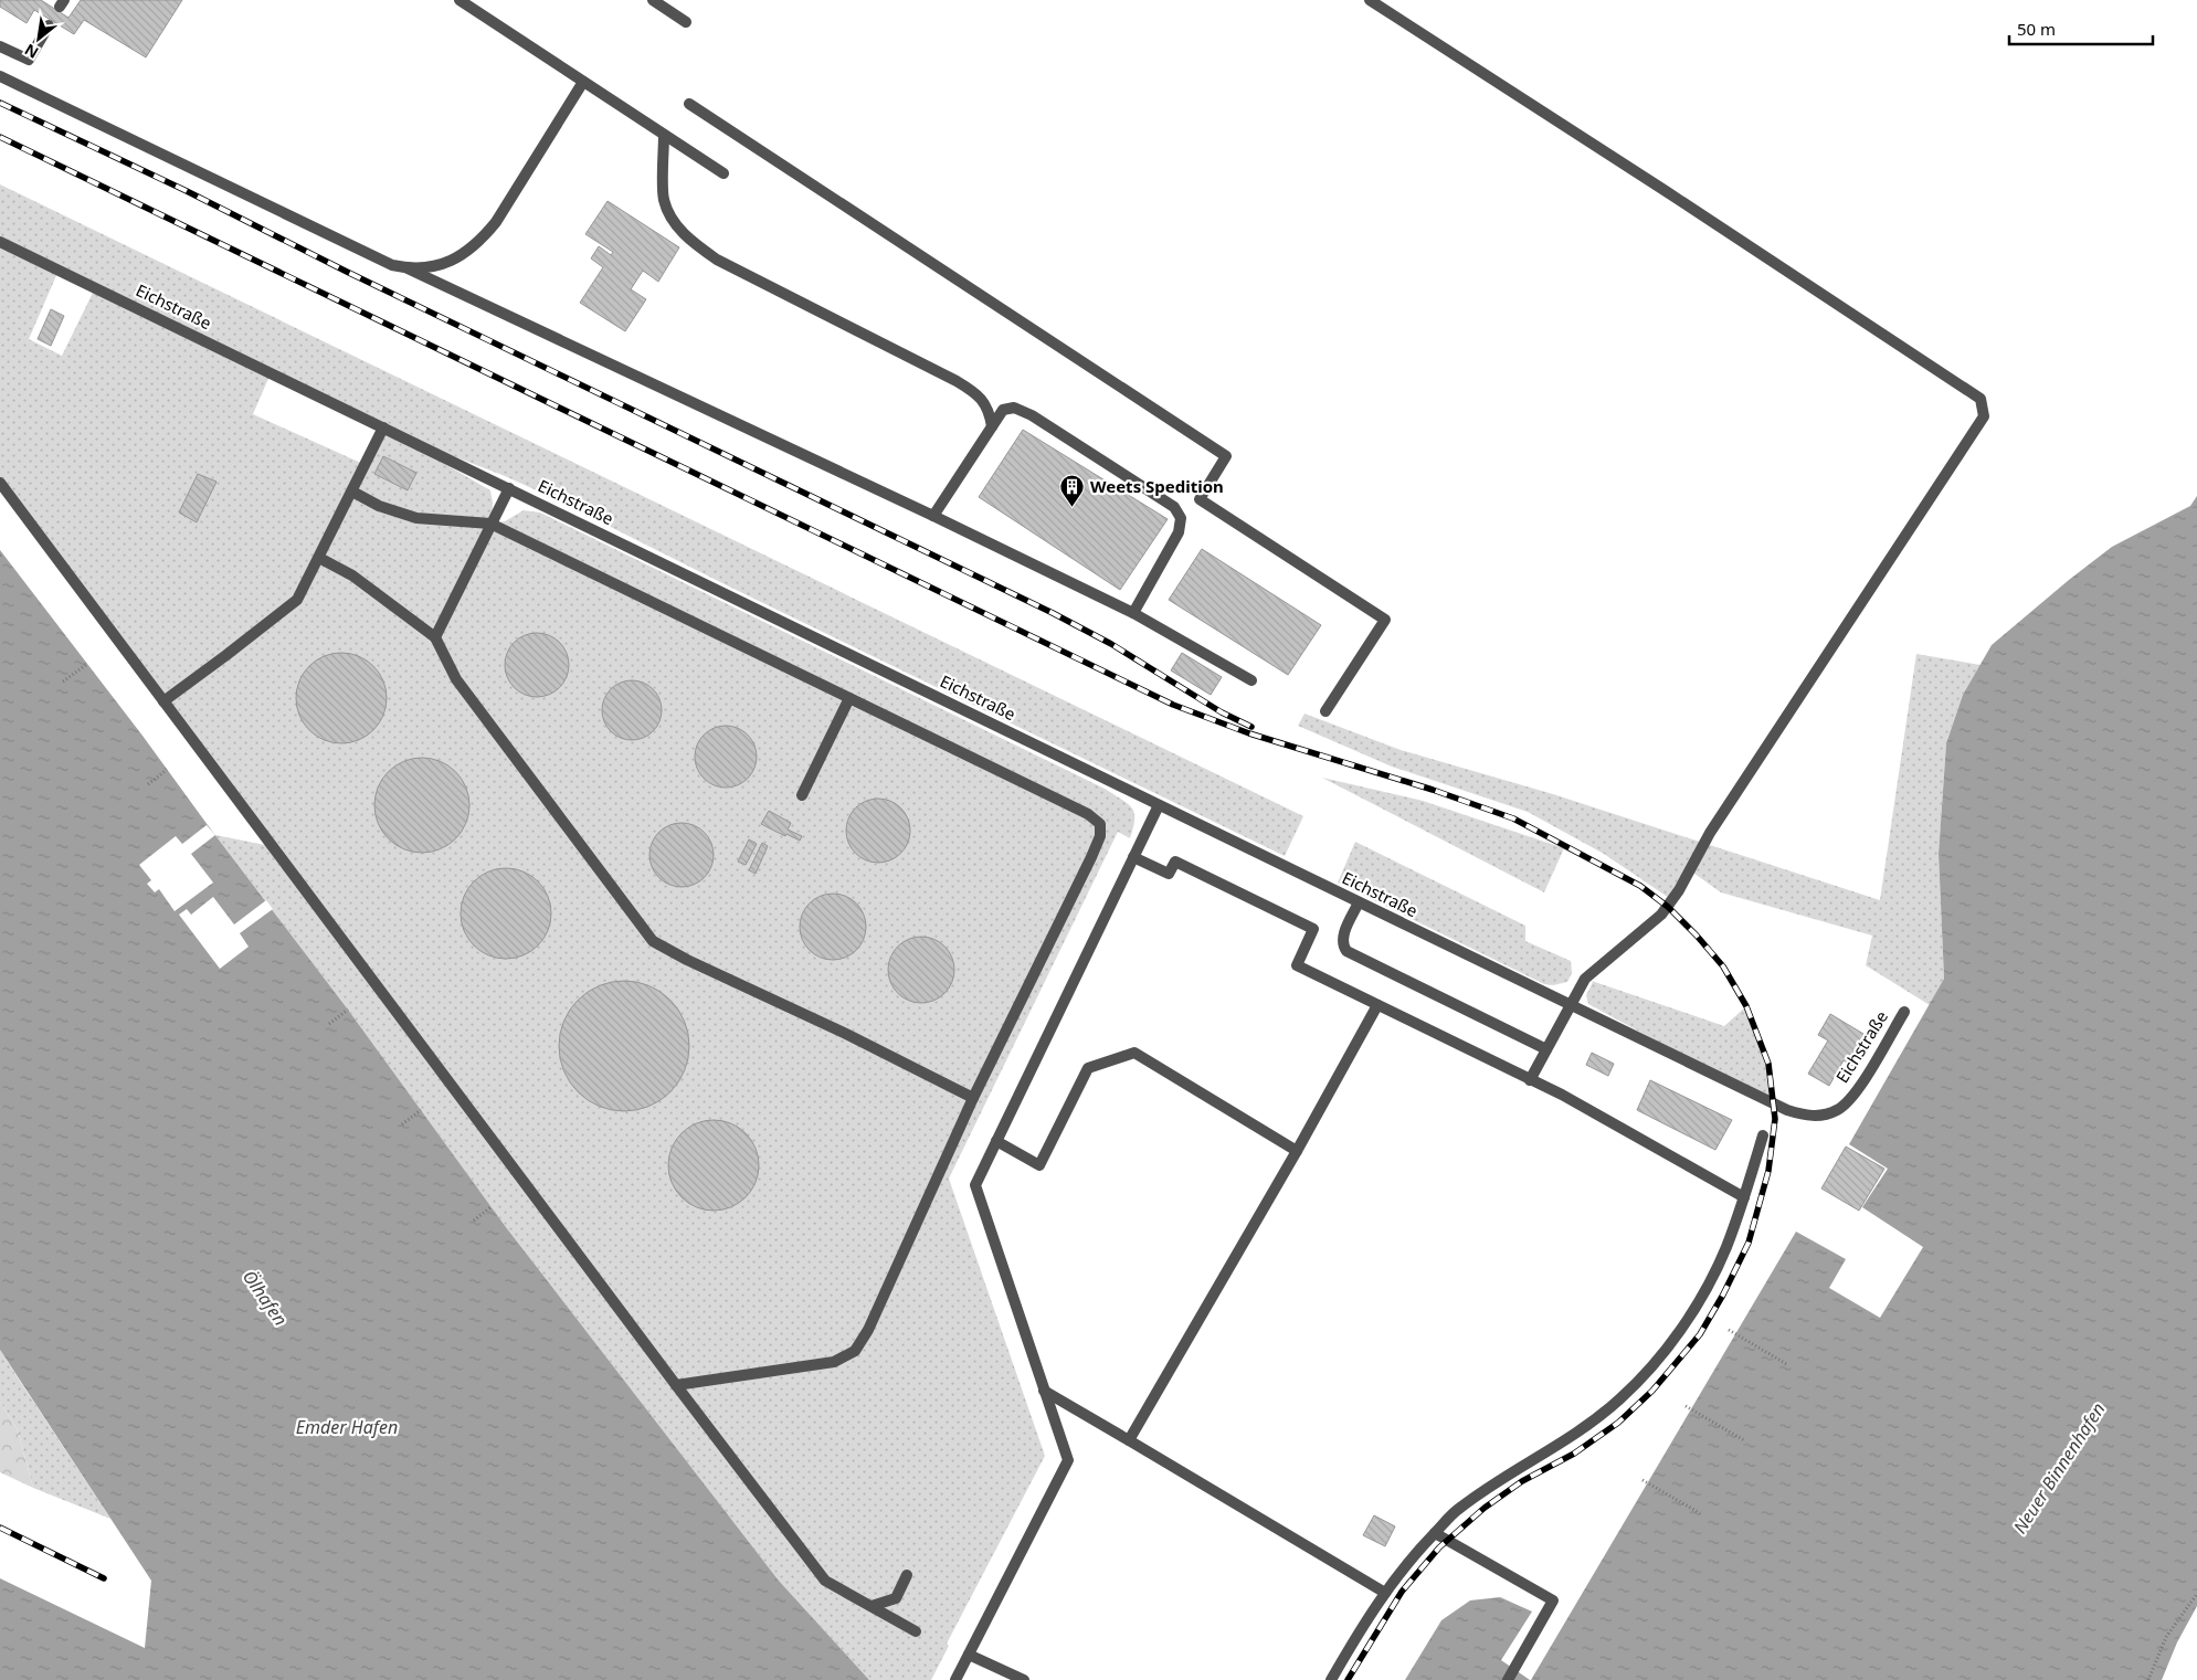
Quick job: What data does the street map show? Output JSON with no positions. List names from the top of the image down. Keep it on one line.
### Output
{"streets":{"street":["Eichstraße"]},"water":["Ölhafen","Emder Hafen","Neuer Binnenhafen"],"places":{"building":["Weets Spedition"]},"scale_bar":"50 m","north":"bottom left"}
